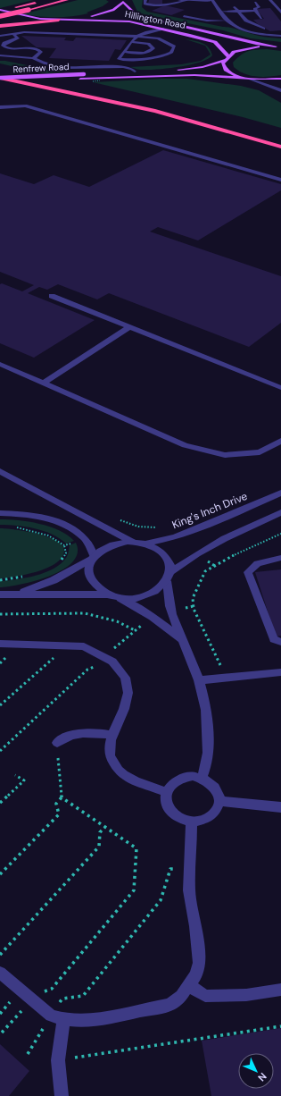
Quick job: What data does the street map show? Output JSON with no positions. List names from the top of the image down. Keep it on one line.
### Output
{"streets":{"main road":["Hillington Road","Renfrew Road"],"street":["King's Inch Drive"]},"crossings":[["Hillington Road","Renfrew Road"]],"north":"bottom right"}
